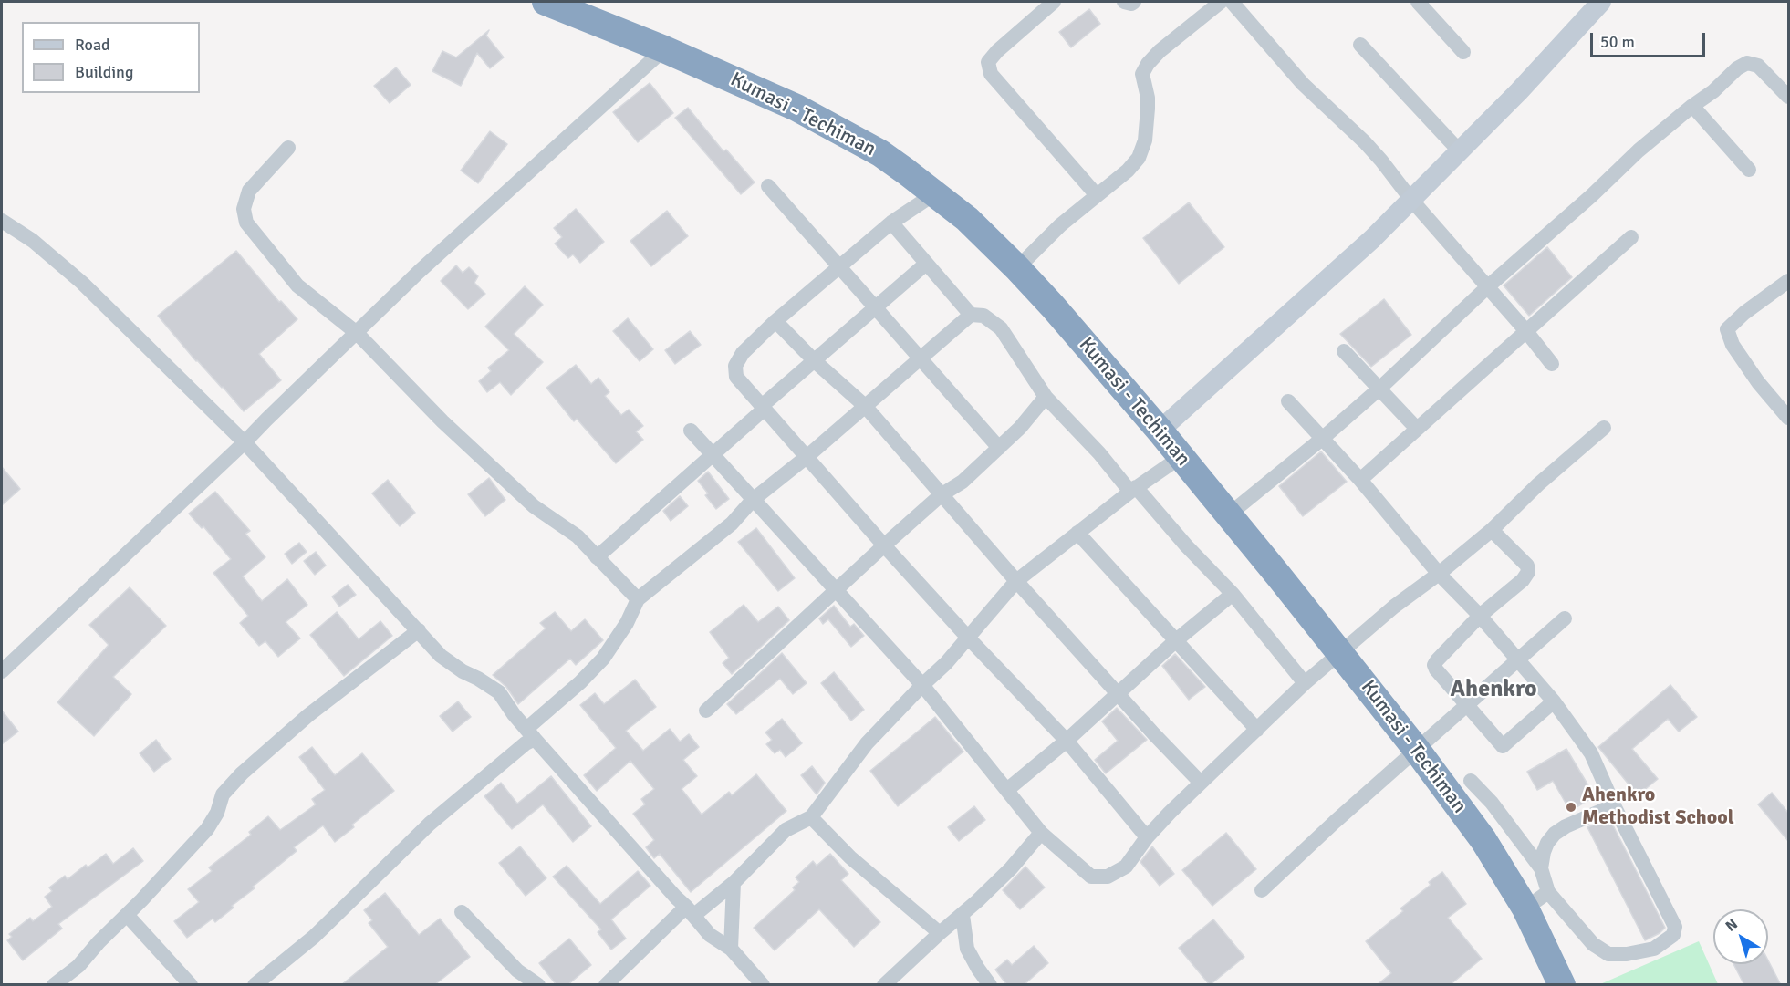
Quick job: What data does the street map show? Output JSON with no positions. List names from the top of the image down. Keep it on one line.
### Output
{"streets":{"highway":["Kumasi - Techiman"]},"districts":["Ahenkro"],"places":["Ahenkro Methodist School"],"legend":["Road","Building"],"scale_bar":"50 m","north":"top left"}
